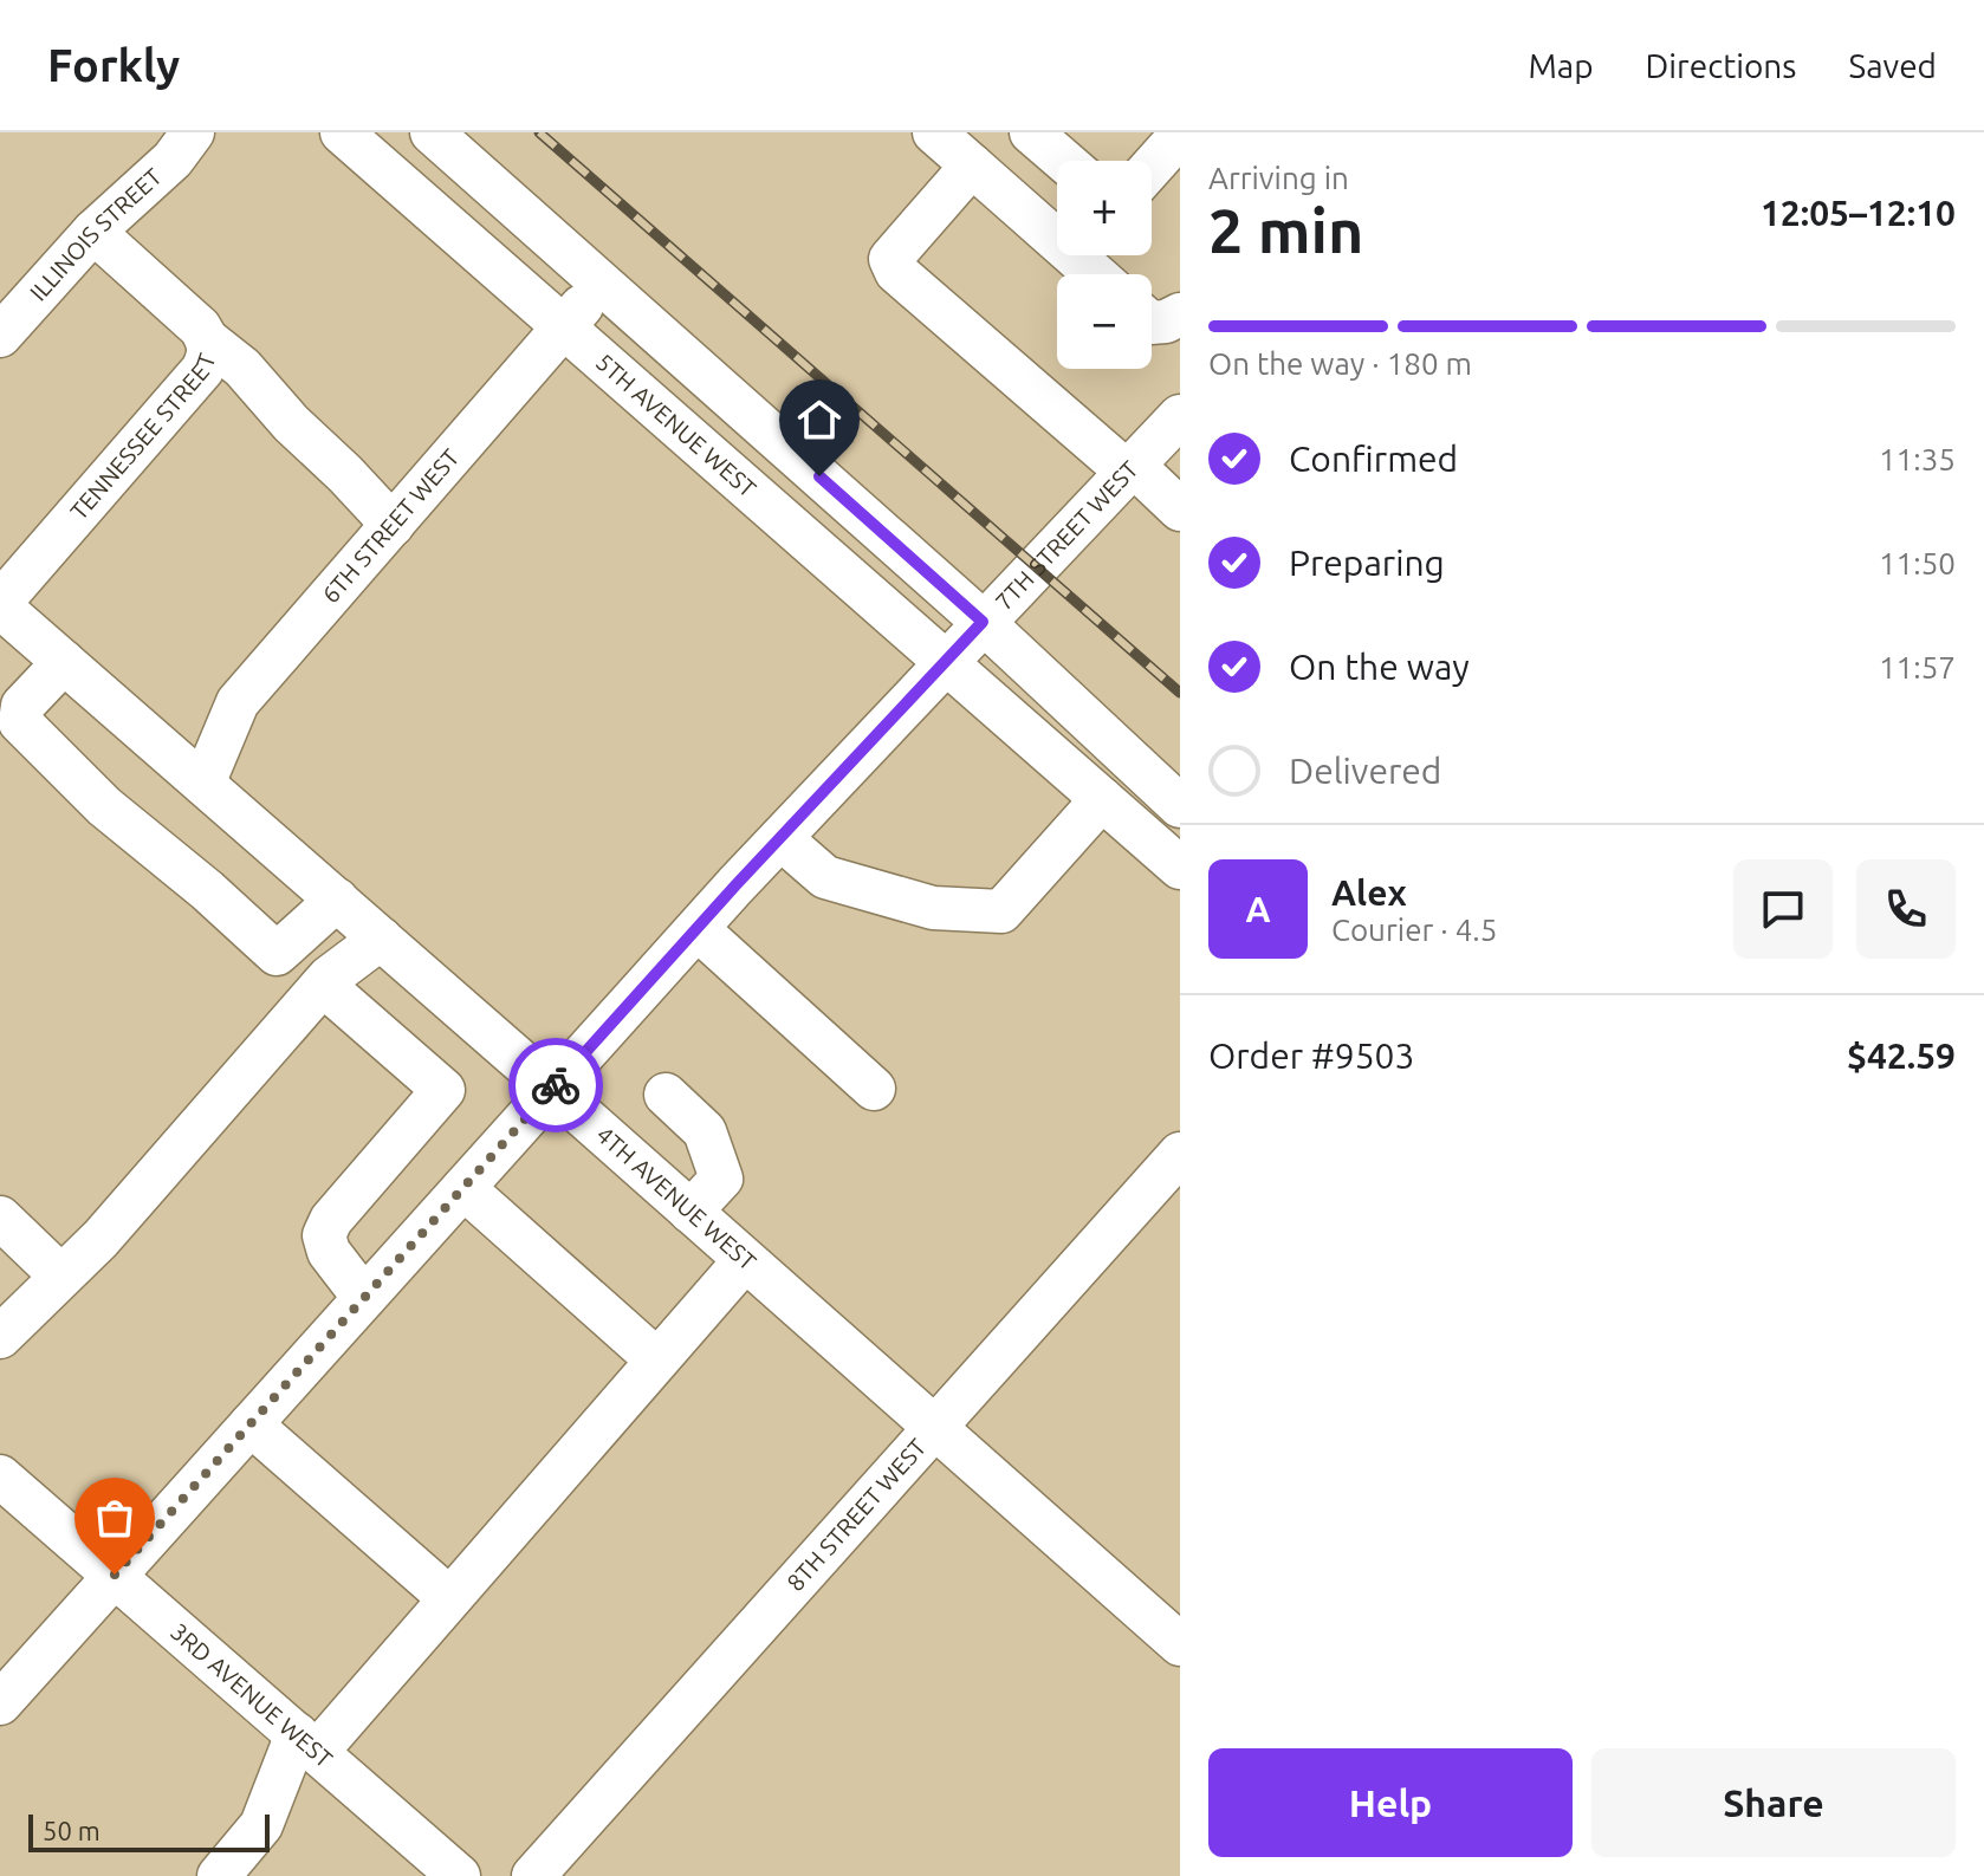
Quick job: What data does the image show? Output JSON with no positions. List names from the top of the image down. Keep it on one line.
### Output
{"streets":{"street":["ILLINOIS STREET","5TH AVENUE WEST","TENNESSEE STREET","6TH STREET WEST","7TH STREET WEST","4TH AVENUE WEST","8TH STREET WEST","3RD AVENUE WEST"]},"crossings":[["ILLINOIS STREET","TENNESSEE STREET"],["5TH AVENUE WEST","6TH STREET WEST"],["5TH AVENUE WEST","7TH STREET WEST"],["TENNESSEE STREET","4TH AVENUE WEST"],["6TH STREET WEST","4TH AVENUE WEST"],["7TH STREET WEST","4TH AVENUE WEST"],["7TH STREET WEST","3RD AVENUE WEST"],["4TH AVENUE WEST","8TH STREET WEST"]],"scale_bar":"50 m","page":{"header":"Forkly","nav":["Map","Directions","Saved"],"heading":["2 min","Arriving in","12:05–12:10"],"panel":["Alex","Courier · 4.5","Order #9503","$42.59"],"map_buttons":["+","−"],"bar":"On the way · 180 m","list":[["Confirmed","11:35"],["Preparing","11:50"],["On the way","11:57"],"Delivered"],"round":"A","buttons":["Help","Share"],"scale":"50 m"}}
